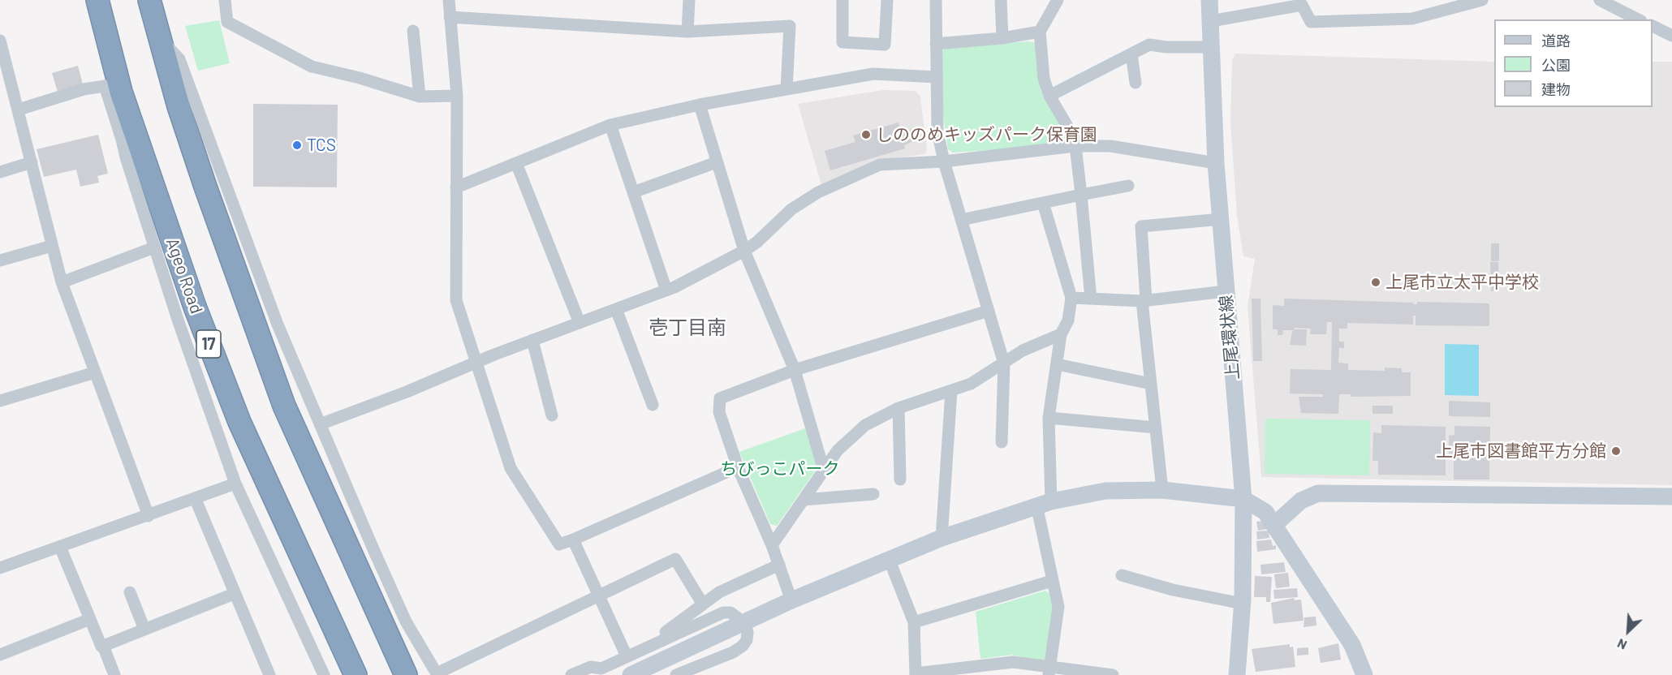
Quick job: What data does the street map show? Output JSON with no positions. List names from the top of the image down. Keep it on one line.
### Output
{"streets":{"highway":["Ageo Road","17"],"street":["上尾環状線"]},"districts":["壱丁目南"],"parks":["ちびっこパーク"],"places":["しののめキッズパーク保育園","TCS","上尾市立太平中学校","上尾市図書館平方分館"],"legend":["道路","公園","建物"],"north":"bottom left"}
